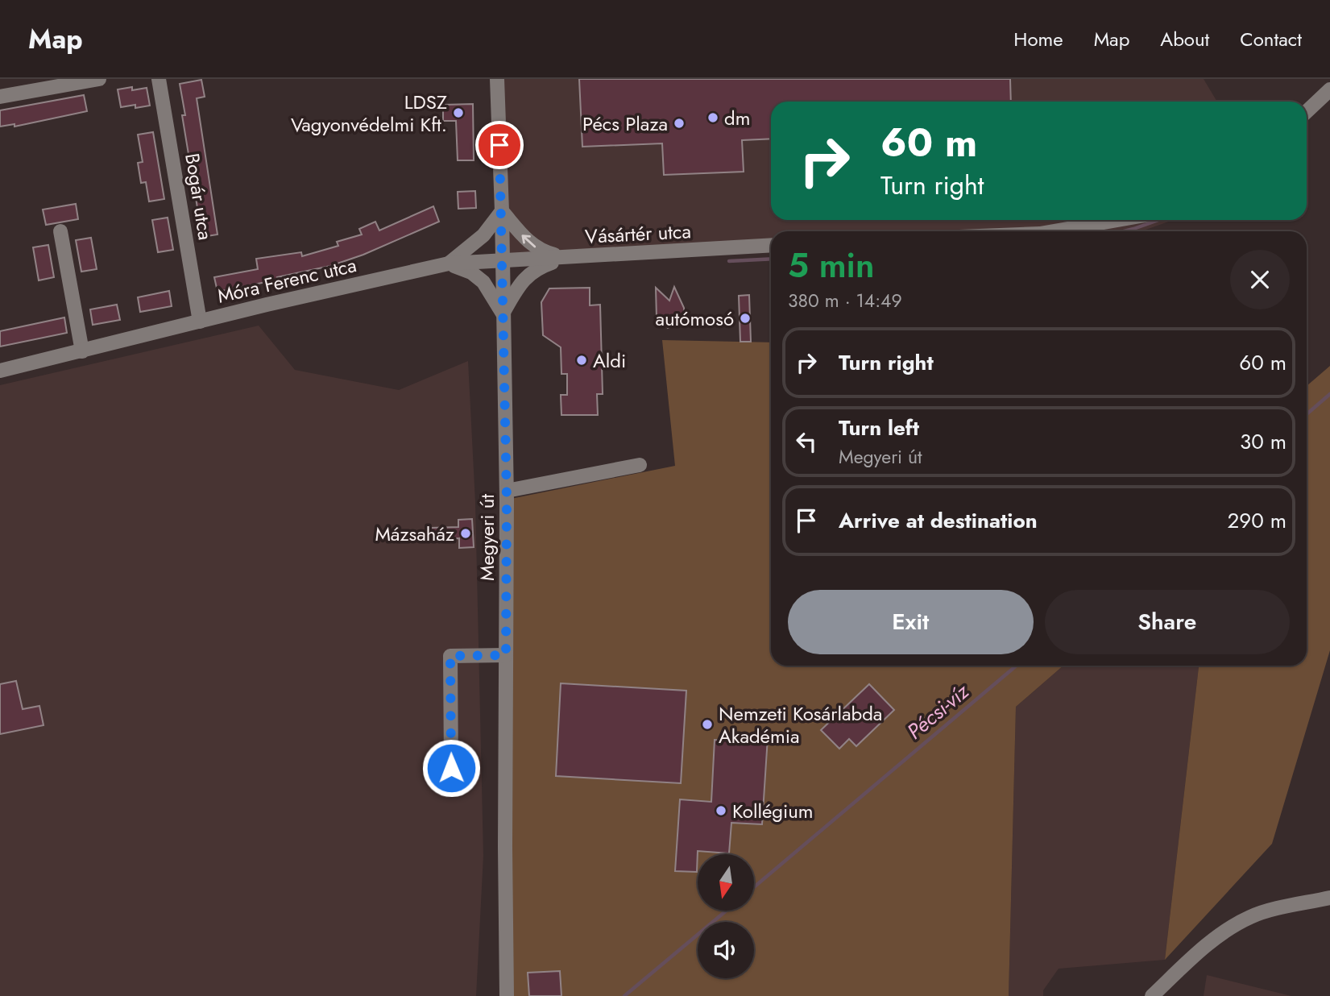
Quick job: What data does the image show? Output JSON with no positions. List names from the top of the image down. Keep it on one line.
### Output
{"streets":{"street":["Bogár utca","Vásártér utca","Móra Ferenc utca","Megyeri út"]},"crossings":[["Bogár utca","Móra Ferenc utca"],["Vásártér utca","Móra Ferenc utca"],["Vásártér utca","Megyeri út"],["Móra Ferenc utca","Megyeri út"]],"water":["Pécsi-víz"],"places":["LDSZ Vagyonvédelmi Kft.","dm","Pécs Plaza","autómosó","Aldi","Mázsaház","Nemzeti Kosárlabda Akadémia","Kollégium"],"north":"bottom","page":{"header":"Map","nav":["Home","Map","About","Contact"],"turn":["60 m","Turn right"],"heading":["5 min","380 m · 14:49"],"list":[{"name":"Turn right","value":"60 m"},{"name":"Turn left","note":"Megyeri út","value":"30 m"},{"name":"Arrive at destination","value":"290 m"}],"buttons":["Exit","Share"]}}
